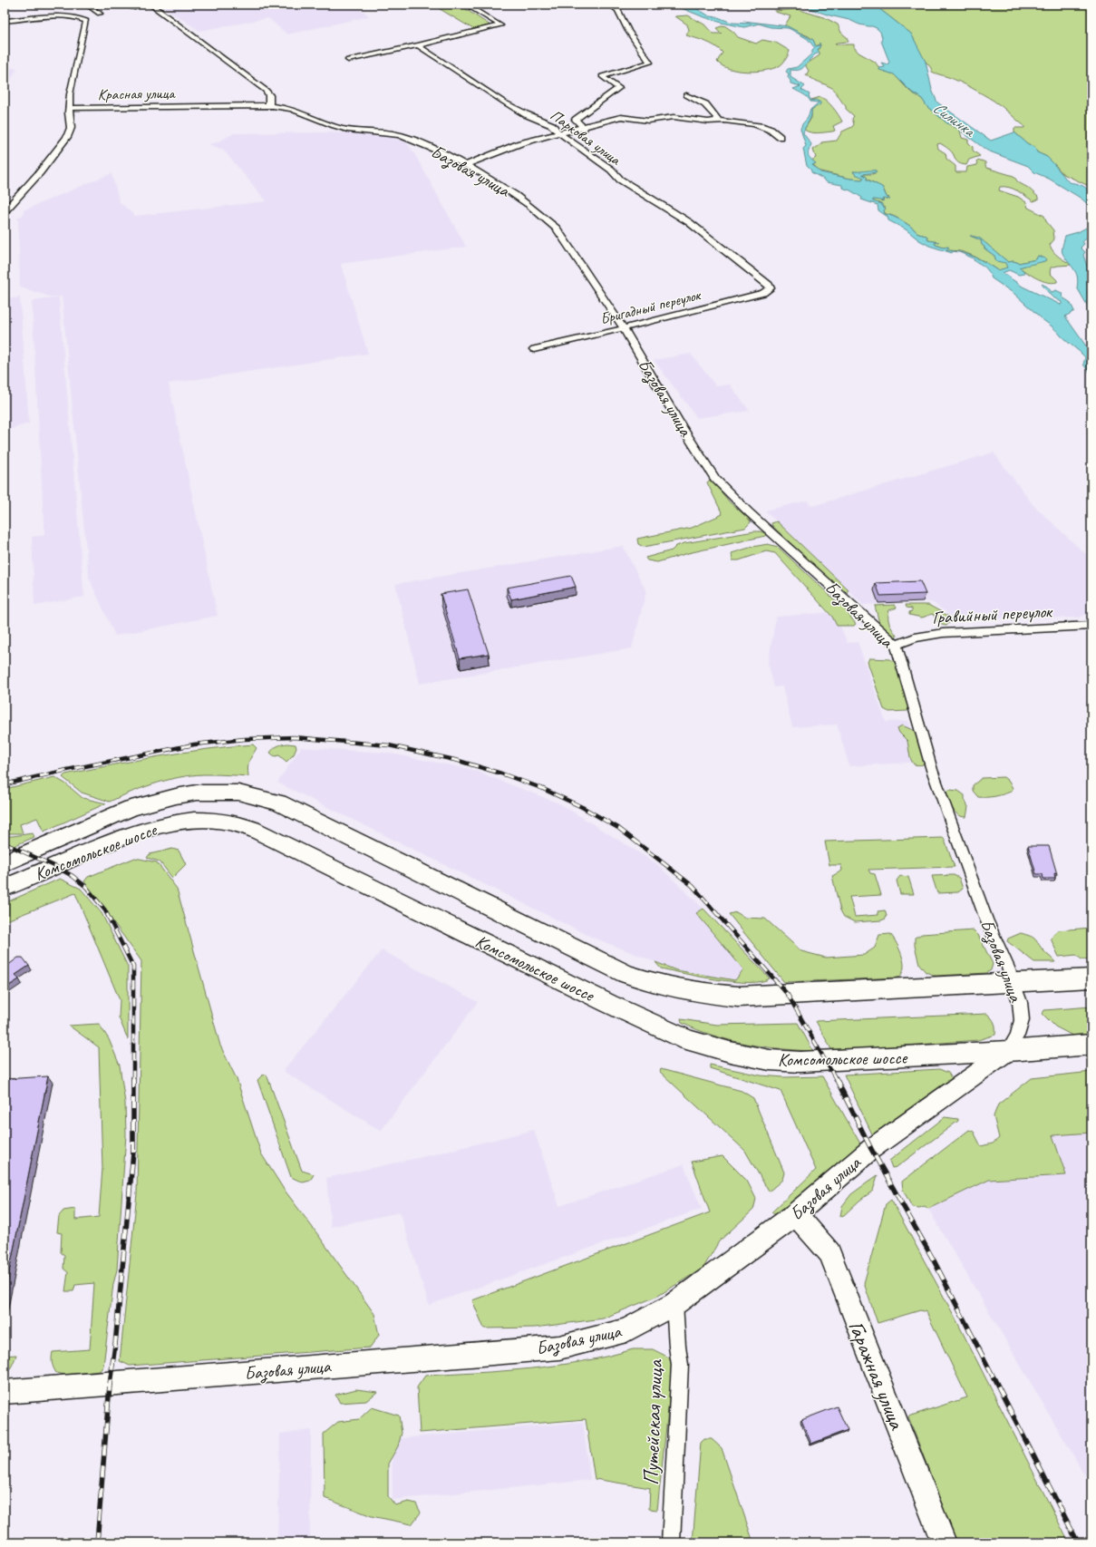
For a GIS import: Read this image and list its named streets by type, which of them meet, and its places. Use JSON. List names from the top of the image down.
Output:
{
  "streets": {
    "main road": ["Комсомольское шоссе"],
    "street": [
      "Красная улица",
      "Парковая улица",
      "Базовая улица",
      "Бригадный переулок",
      "Гравийный переулок",
      "Гаражная улица",
      "Путейская улица"
    ]
  },
  "crossings": [
    ["Красная улица", "Базовая улица"],
    ["Парковая улица", "Бригадный переулок"],
    ["Базовая улица", "Бригадный переулок"],
    ["Базовая улица", "Гравийный переулок"],
    ["Базовая улица", "Комсомольское шоссе"],
    ["Базовая улица", "Гаражная улица"],
    ["Базовая улица", "Путейская улица"]
  ],
  "water": ["Силинка"]
}
